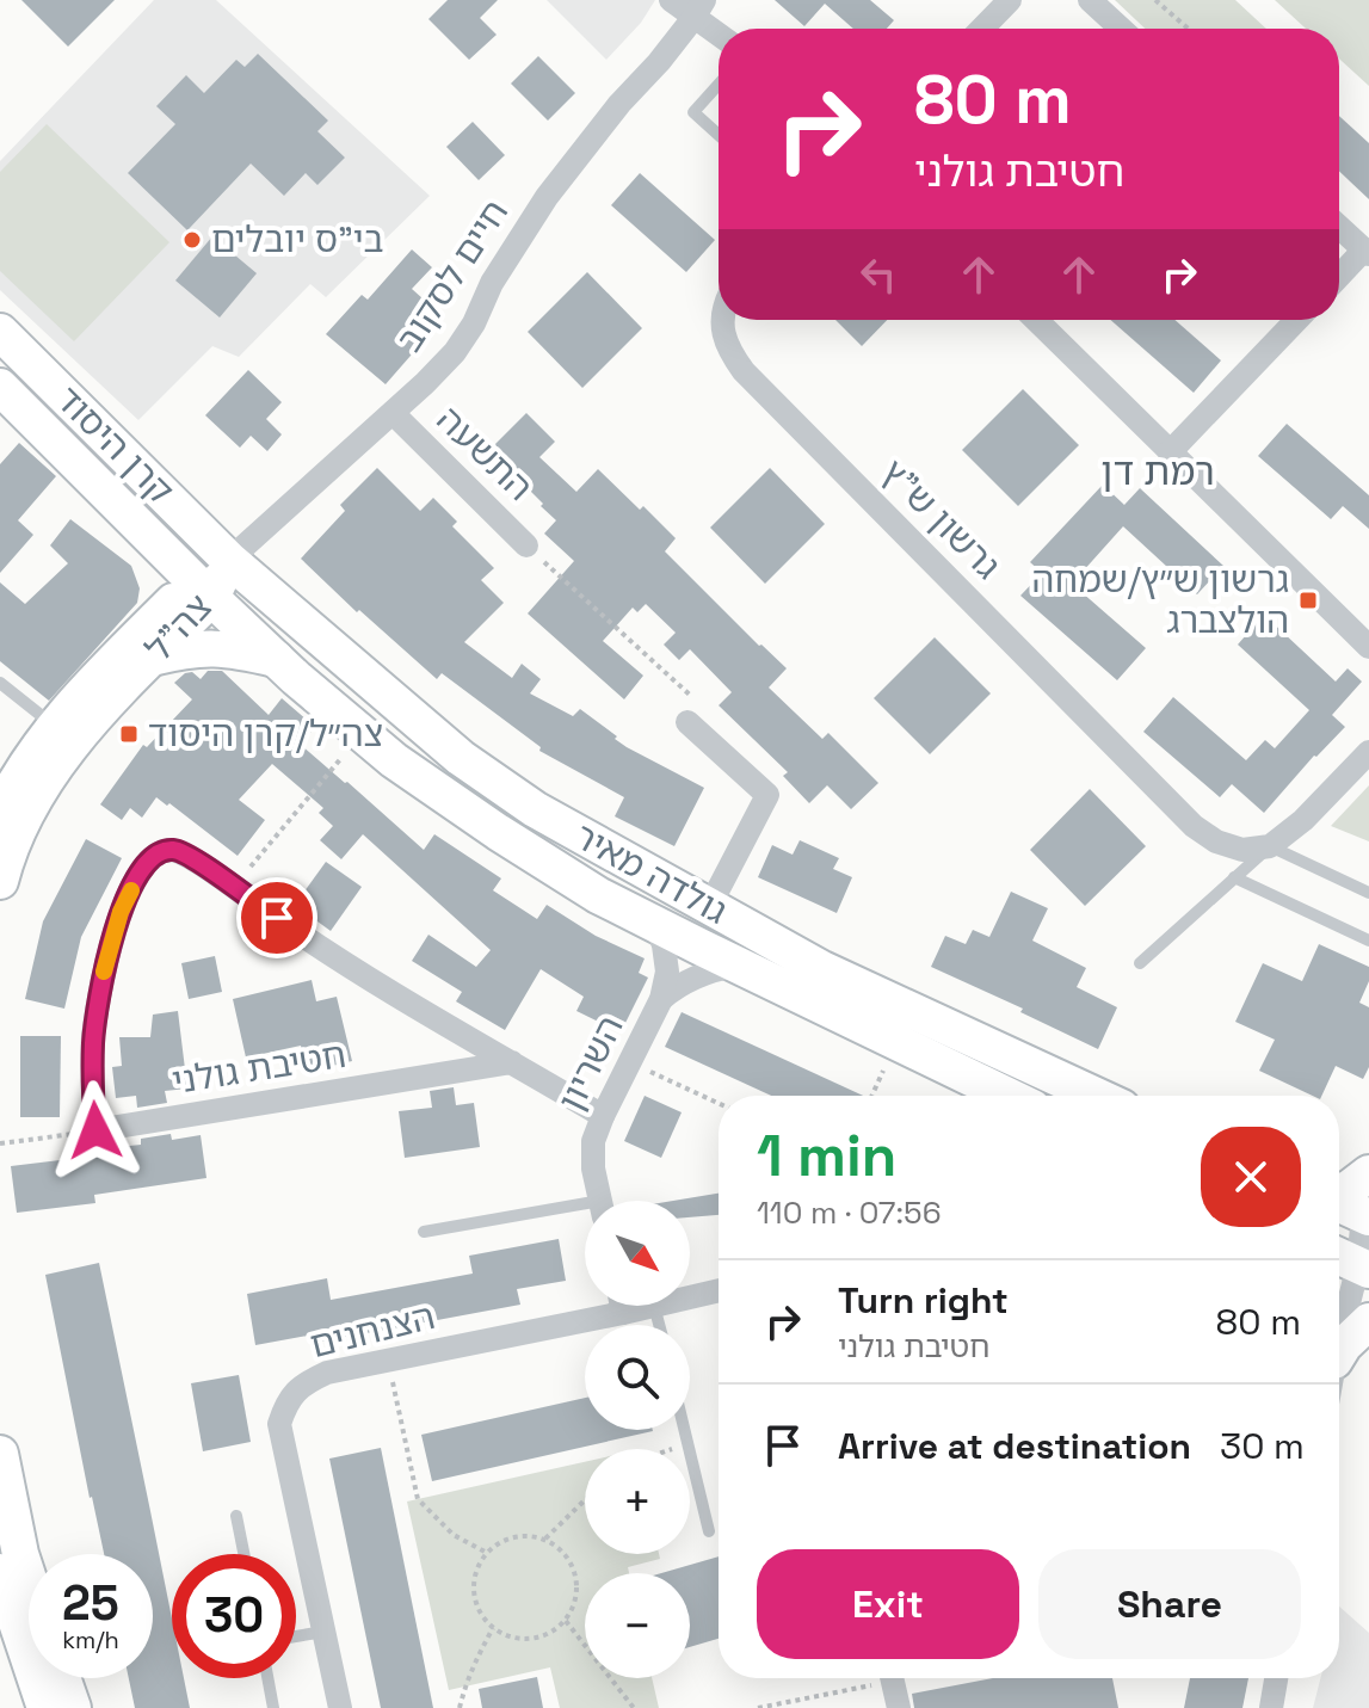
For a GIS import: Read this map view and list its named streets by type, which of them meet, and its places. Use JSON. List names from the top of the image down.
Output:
{
  "streets": {
    "main road": ["קרן היסוד", "צה\"ל", "גולדה מאיר"],
    "street": [
      "חיים לסקוב",
      "התשעה",
      "גרשון ש\"ץ",
      "השריון",
      "חטיבת גולני",
      "הצנחנים"
    ]
  },
  "crossings": [
    ["חיים לסקוב", "קרן היסוד"],
    ["חיים לסקוב", "התשעה"],
    ["חיים לסקוב", "צה\"ל"],
    ["חיים לסקוב", "גולדה מאיר"],
    ["קרן היסוד", "צה\"ל"],
    ["קרן היסוד", "גולדה מאיר"],
    ["צה\"ל", "גולדה מאיר"],
    ["גולדה מאיר", "השריון"]
  ],
  "districts": ["רמת דן"],
  "places": {
    "other": ["בי\"ס יובלים"],
    "transit": ["גרשון ש״ץ/שמחה הולצברג", "צה״ל/קרן היסוד"]
  },
  "north": "bottom right",
  "page": {
    "turn": ["80 m", "חטיבת גולני"],
    "heading": ["1 min", "110 m · 07:56"],
    "map_buttons": ["+", "−"],
    "list": [
      {
        "name": "Turn right",
        "note": "חטיבת גולני",
        "value": "80 m"
      },
      {
        "name": "Arrive at destination",
        "value": "30 m"
      }
    ],
    "buttons": ["Exit", "Share"],
    "speed": "25 km/h",
    "limit": "30"
  }
}
